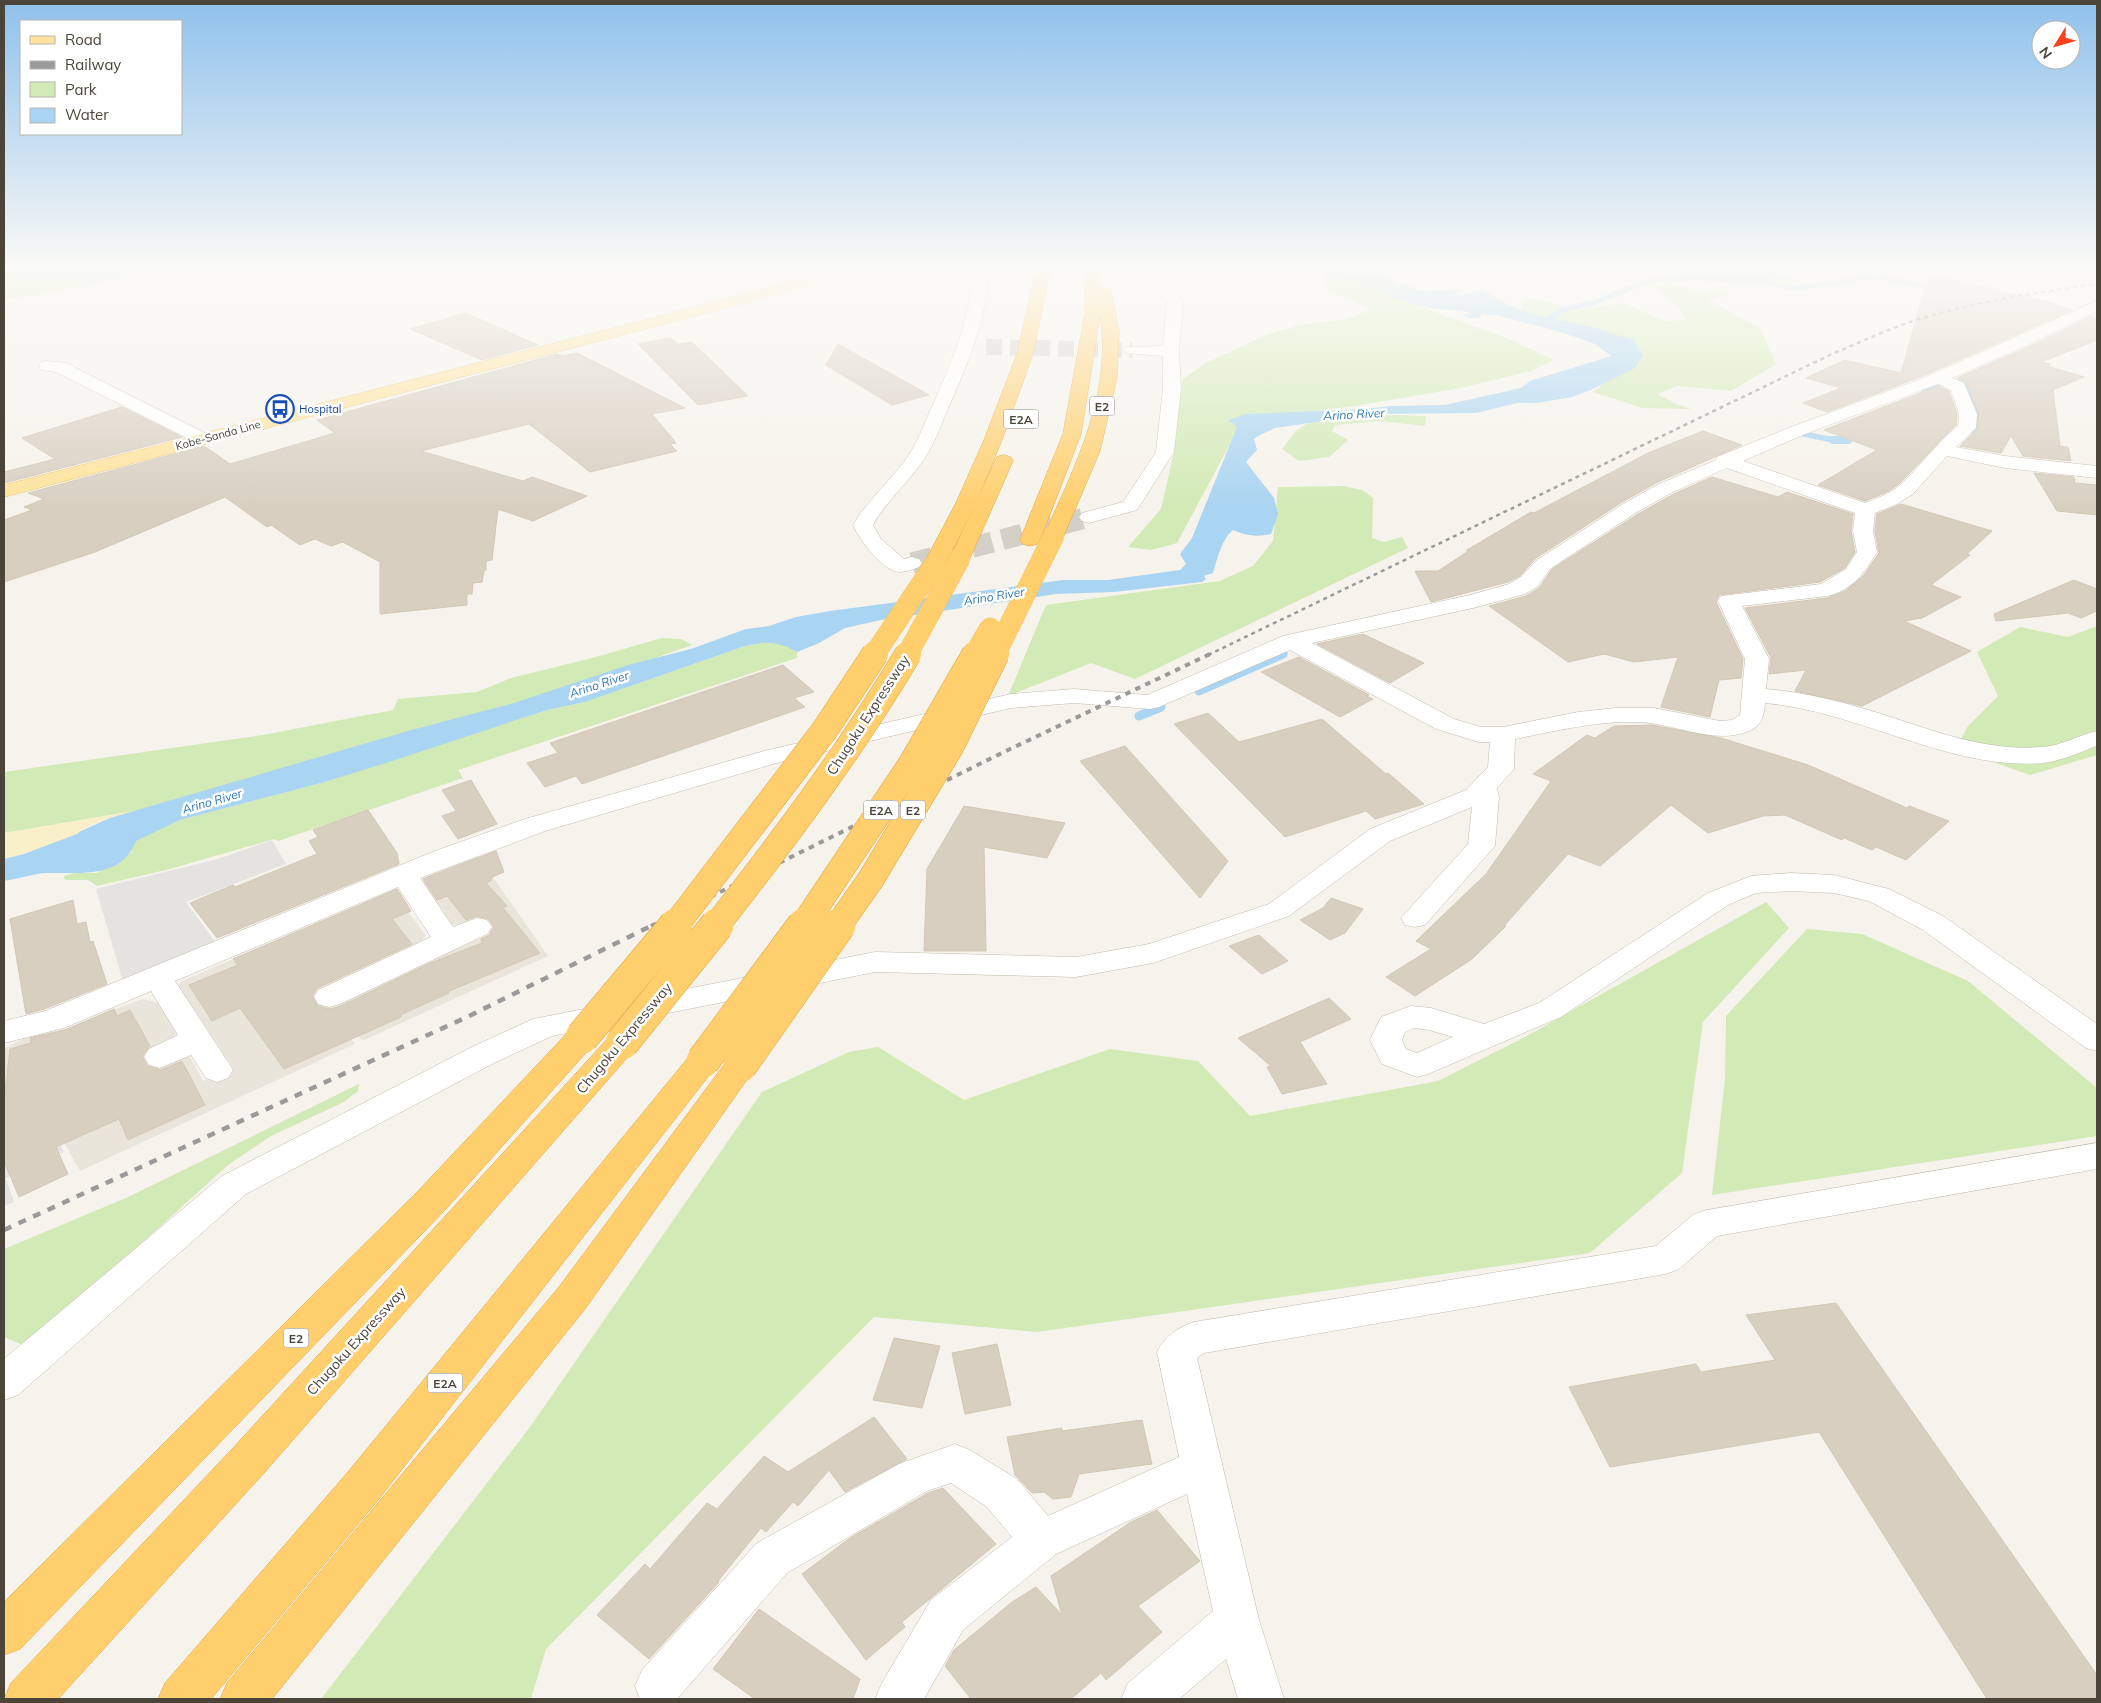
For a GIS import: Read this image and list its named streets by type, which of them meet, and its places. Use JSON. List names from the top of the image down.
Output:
{
  "streets": {
    "highway": ["E2", "E2A", "Chugoku Expressway"],
    "main road": ["Kobe-Sanda Line"]
  },
  "crossings": [
    ["E2", "E2A"]
  ],
  "water": ["Arino River"],
  "places": {
    "bus stop": ["Hospital"]
  },
  "legend": [
    "Road",
    "Railway",
    "Park",
    "Water"
  ],
  "north": "bottom left"
}
